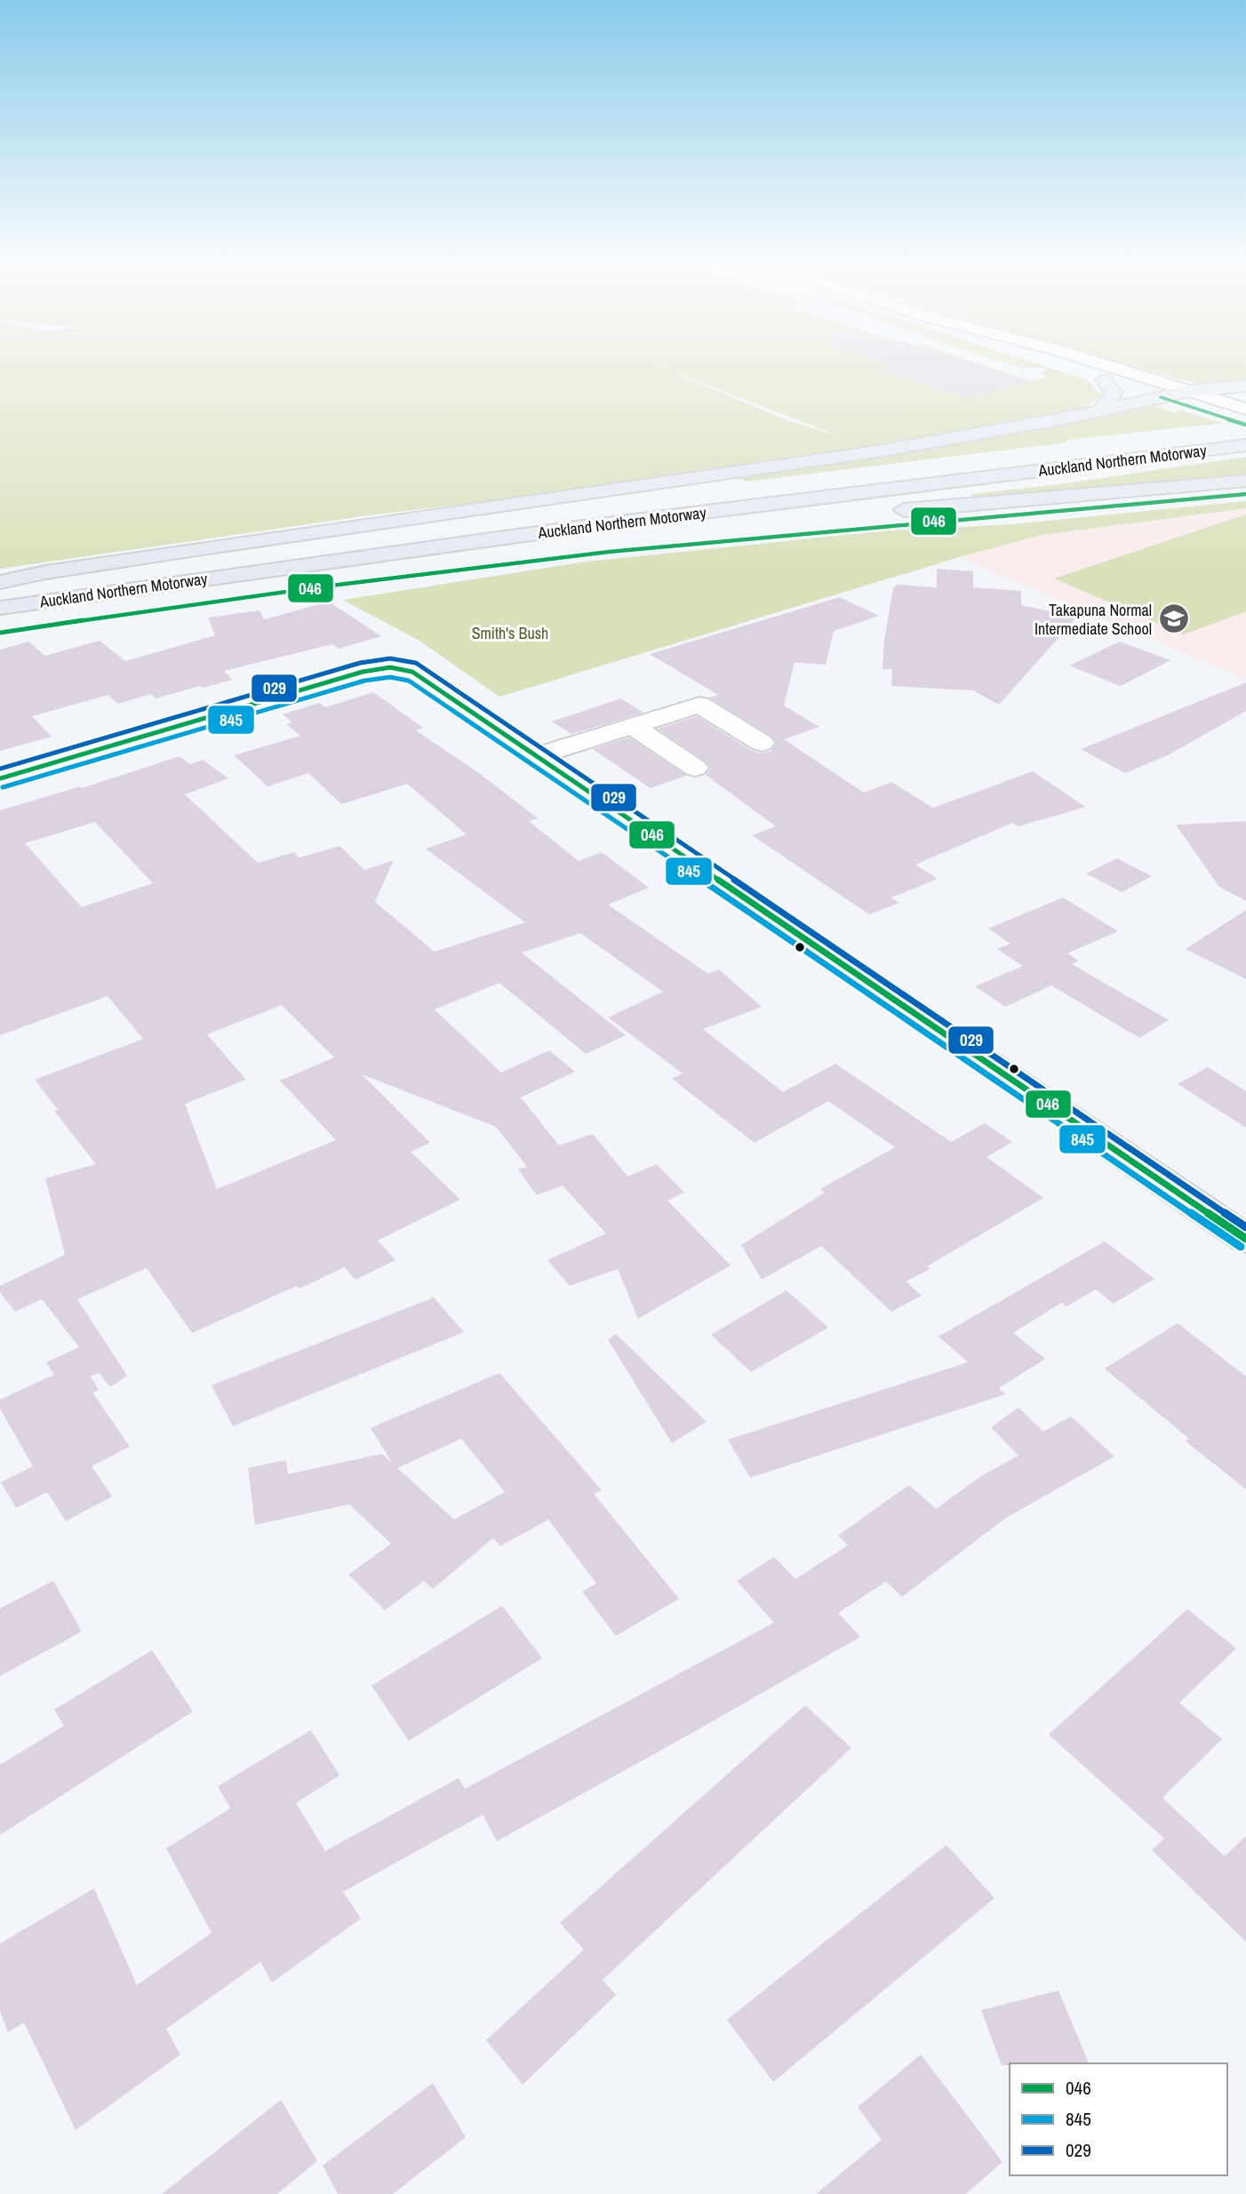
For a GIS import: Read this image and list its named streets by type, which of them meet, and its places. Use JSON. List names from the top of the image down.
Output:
{
  "streets": {
    "highway": ["Auckland Northern Motorway"]
  },
  "parks": ["Smith's Bush"],
  "places": {
    "school or university": ["Takapuna Normal Intermediate School"]
  },
  "lines": ["transit line 046", "transit line 029", "transit line 845"],
  "legend": ["046", "845", "029"]
}
